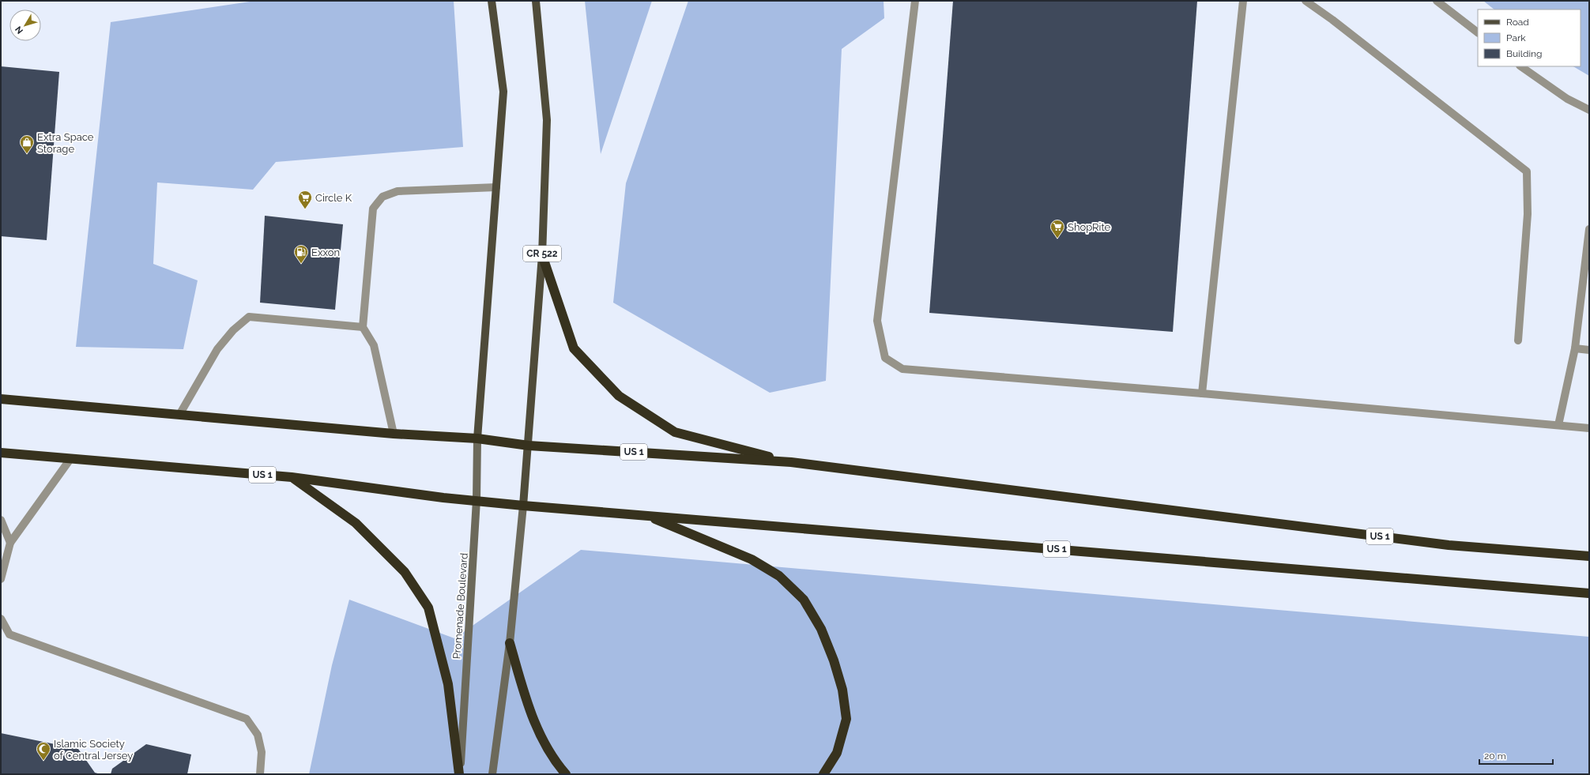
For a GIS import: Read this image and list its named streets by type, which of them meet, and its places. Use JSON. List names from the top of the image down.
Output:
{
  "streets": {
    "highway": ["US 1"],
    "main road": ["CR 522"],
    "street": ["Promenade Boulevard"]
  },
  "crossings": [
    ["CR 522", "US 1"],
    ["US 1", "Promenade Boulevard"]
  ],
  "places": {
    "shop": ["Extra Space Storage"],
    "supermarket": ["Circle K", "ShopRite"],
    "fuel station": ["Exxon"],
    "mosque": ["Islamic Society of Central Jersey"]
  },
  "legend": ["Road", "Park", "Building"],
  "scale_bar": "20 m",
  "north": "bottom left"
}
